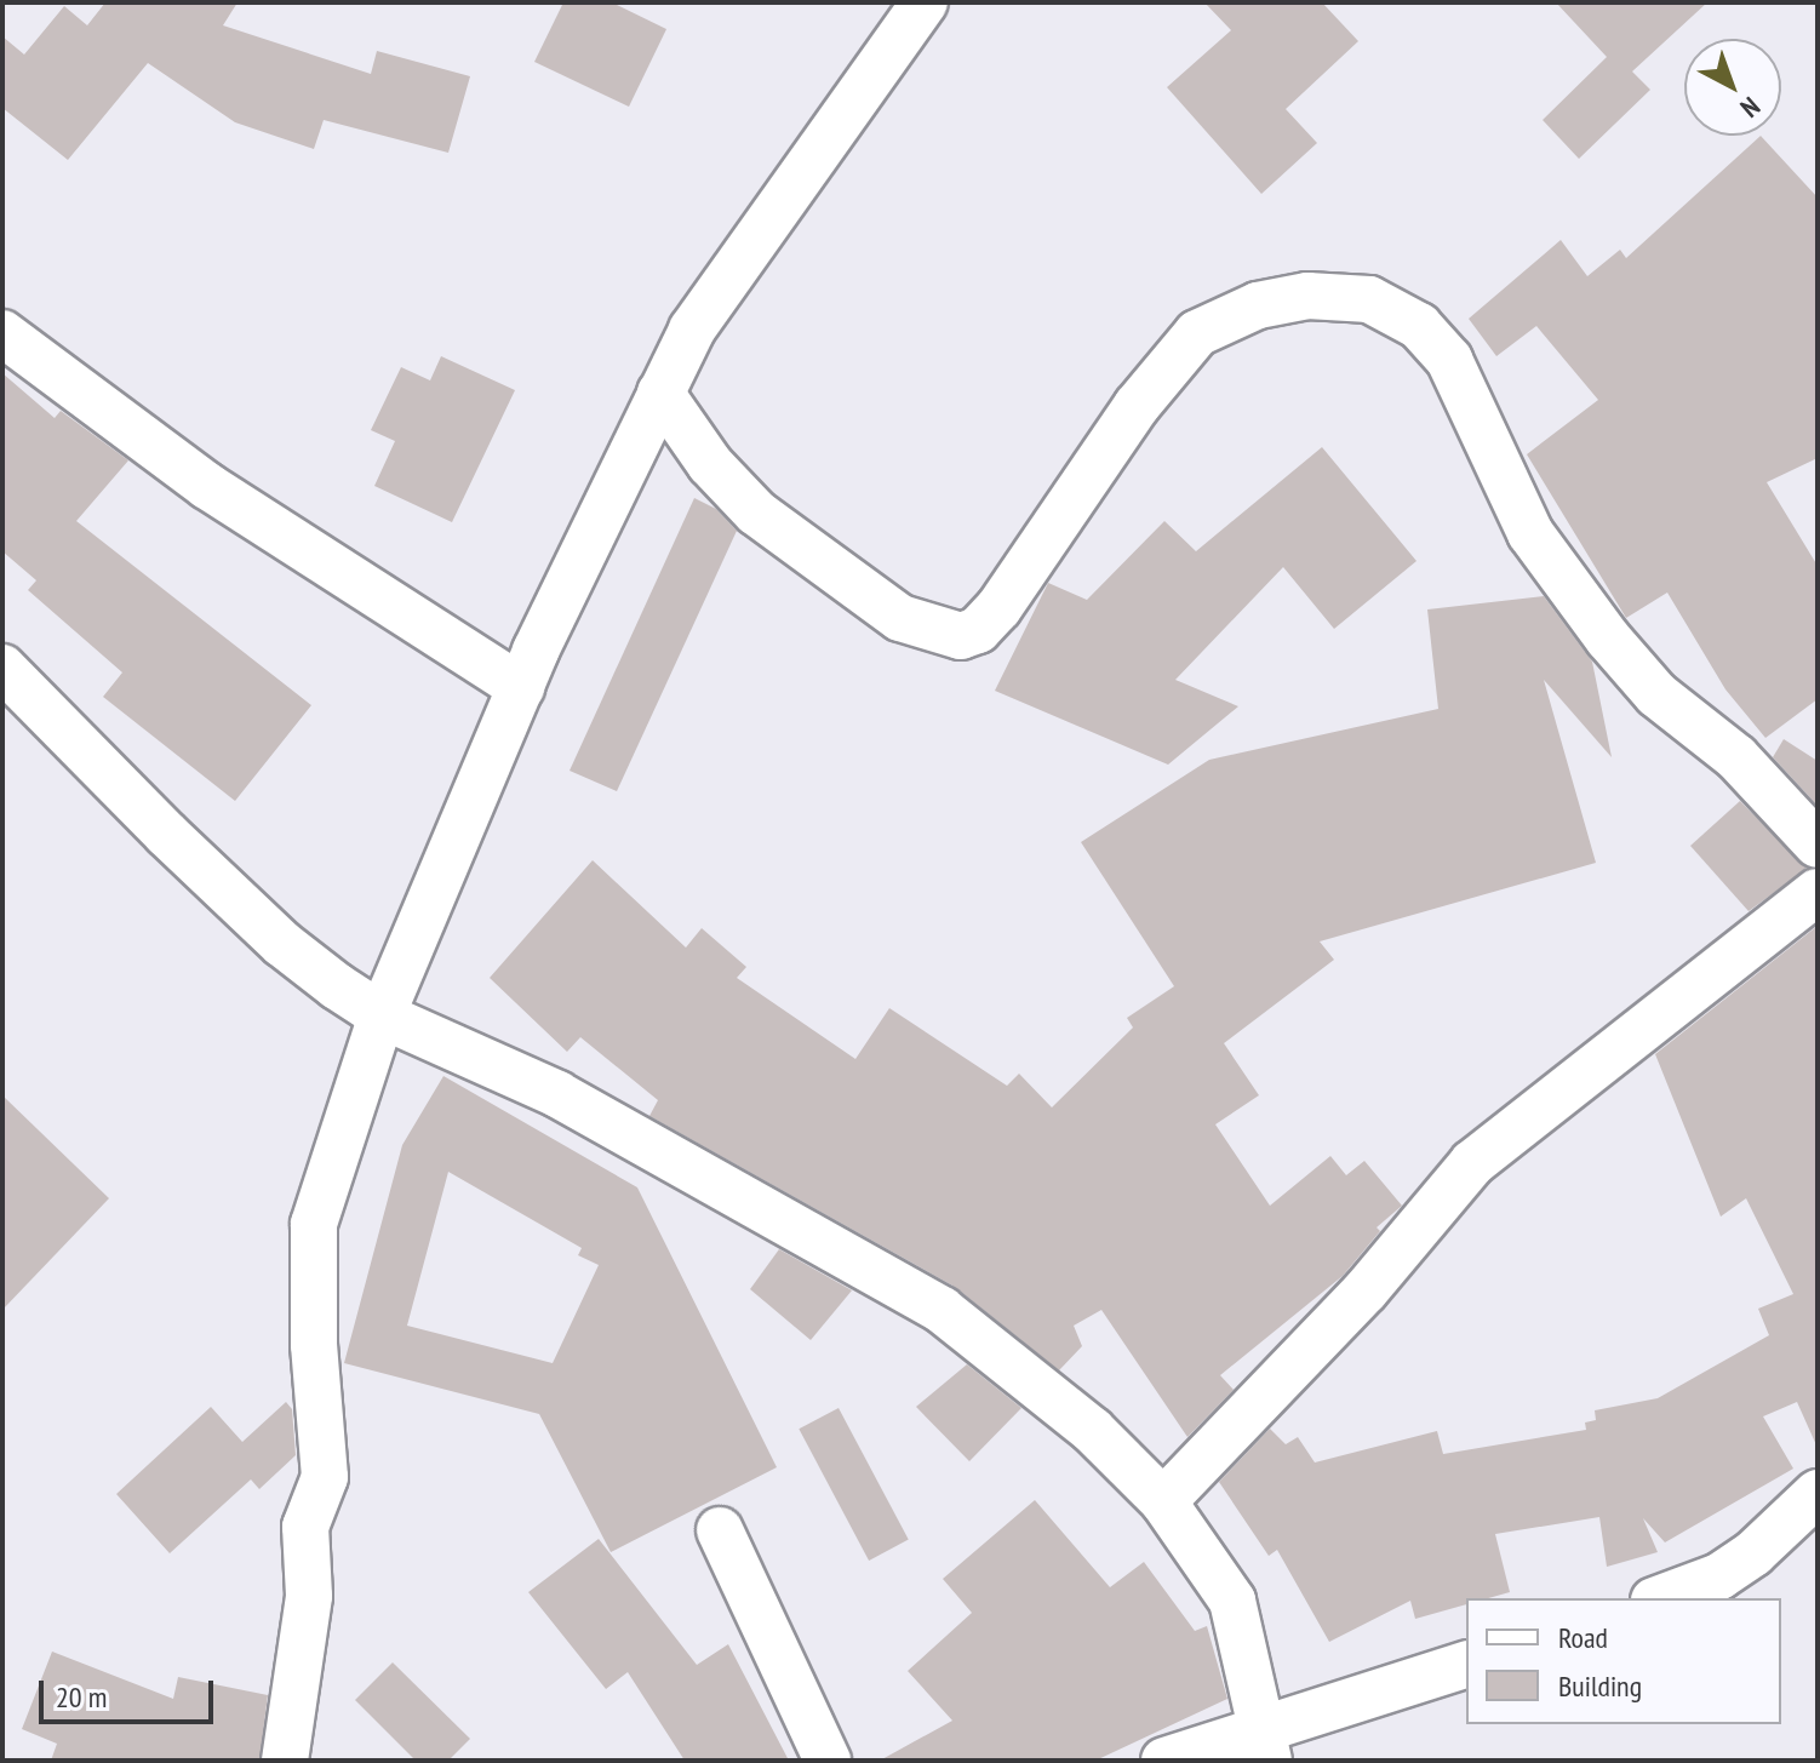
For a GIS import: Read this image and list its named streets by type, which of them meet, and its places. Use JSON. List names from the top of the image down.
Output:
{
  "legend": ["Road", "Building"],
  "scale_bar": "20 m",
  "north": "bottom right"
}
